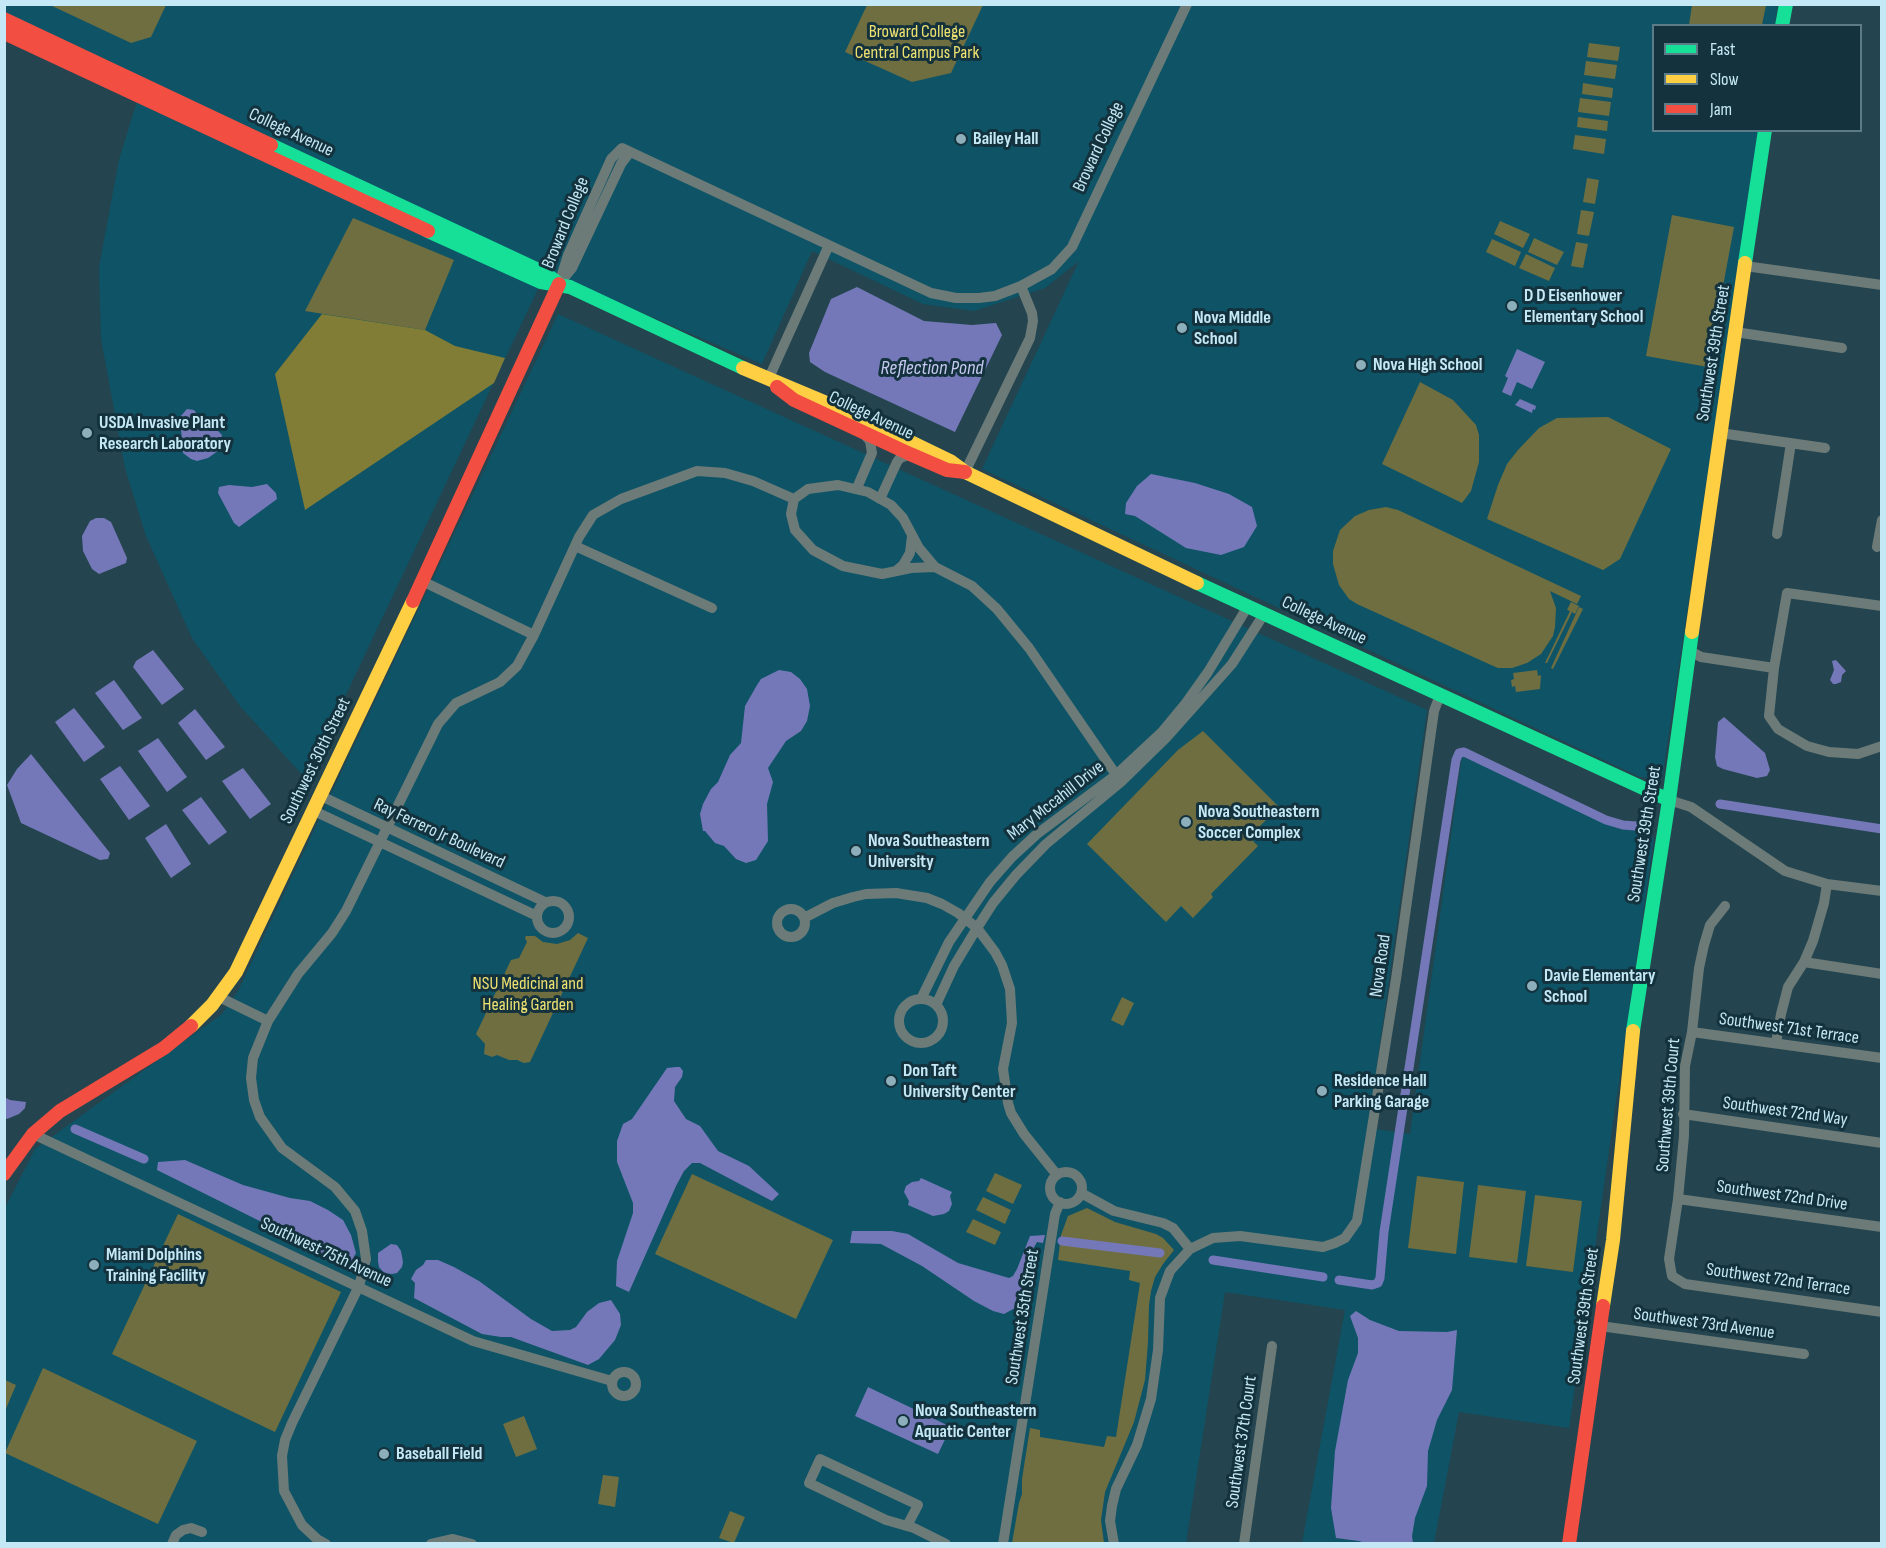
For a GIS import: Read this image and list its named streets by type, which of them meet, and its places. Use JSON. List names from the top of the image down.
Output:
{
  "streets": {
    "street": [
      "College Avenue",
      "Broward College",
      "Southwest 39th Street",
      "Southwest 30th Street",
      "Mary Mccahill Drive",
      "Ray Ferrero Jr Boulevard",
      "Nova Road",
      "Southwest 71st Terrace",
      "Southwest 39th Court",
      "Southwest 72nd Way",
      "Southwest 72nd Drive",
      "Southwest 75th Avenue",
      "Southwest 72nd Terrace",
      "Southwest 35th Street",
      "Southwest 73rd Avenue",
      "Southwest 37th Court"
    ]
  },
  "crossings": [
    ["College Avenue", "Broward College"],
    ["College Avenue", "Southwest 39th Street"],
    ["College Avenue", "Southwest 30th Street"],
    ["College Avenue", "Mary Mccahill Drive"],
    ["College Avenue", "Nova Road"],
    ["Broward College", "Southwest 30th Street"],
    ["Southwest 39th Street", "Southwest 73rd Avenue"],
    ["Southwest 30th Street", "Ray Ferrero Jr Boulevard"],
    ["Southwest 30th Street", "Southwest 75th Avenue"],
    ["Southwest 71st Terrace", "Southwest 39th Court"],
    ["Southwest 39th Court", "Southwest 72nd Way"],
    ["Southwest 39th Court", "Southwest 72nd Drive"],
    ["Southwest 39th Court", "Southwest 72nd Terrace"]
  ],
  "water": ["Reflection Pond"],
  "parks": ["Broward College Central Campus Park", "NSU Medicinal and Healing Garden"],
  "places": [
    "Bailey Hall",
    "D D Eisenhower Elementary School",
    "Nova Middle School",
    "Nova High School",
    "USDA Invasive Plant Research Laboratory",
    "Nova Southeastern Soccer Complex",
    "Nova Southeastern University",
    "Davie Elementary School",
    "Don Taft University Center",
    "Residence Hall Parking Garage",
    "Miami Dolphins Training Facility",
    "Nova Southeastern Aquatic Center",
    "Baseball Field"
  ],
  "legend": ["Fast", "Slow", "Jam"]
}
